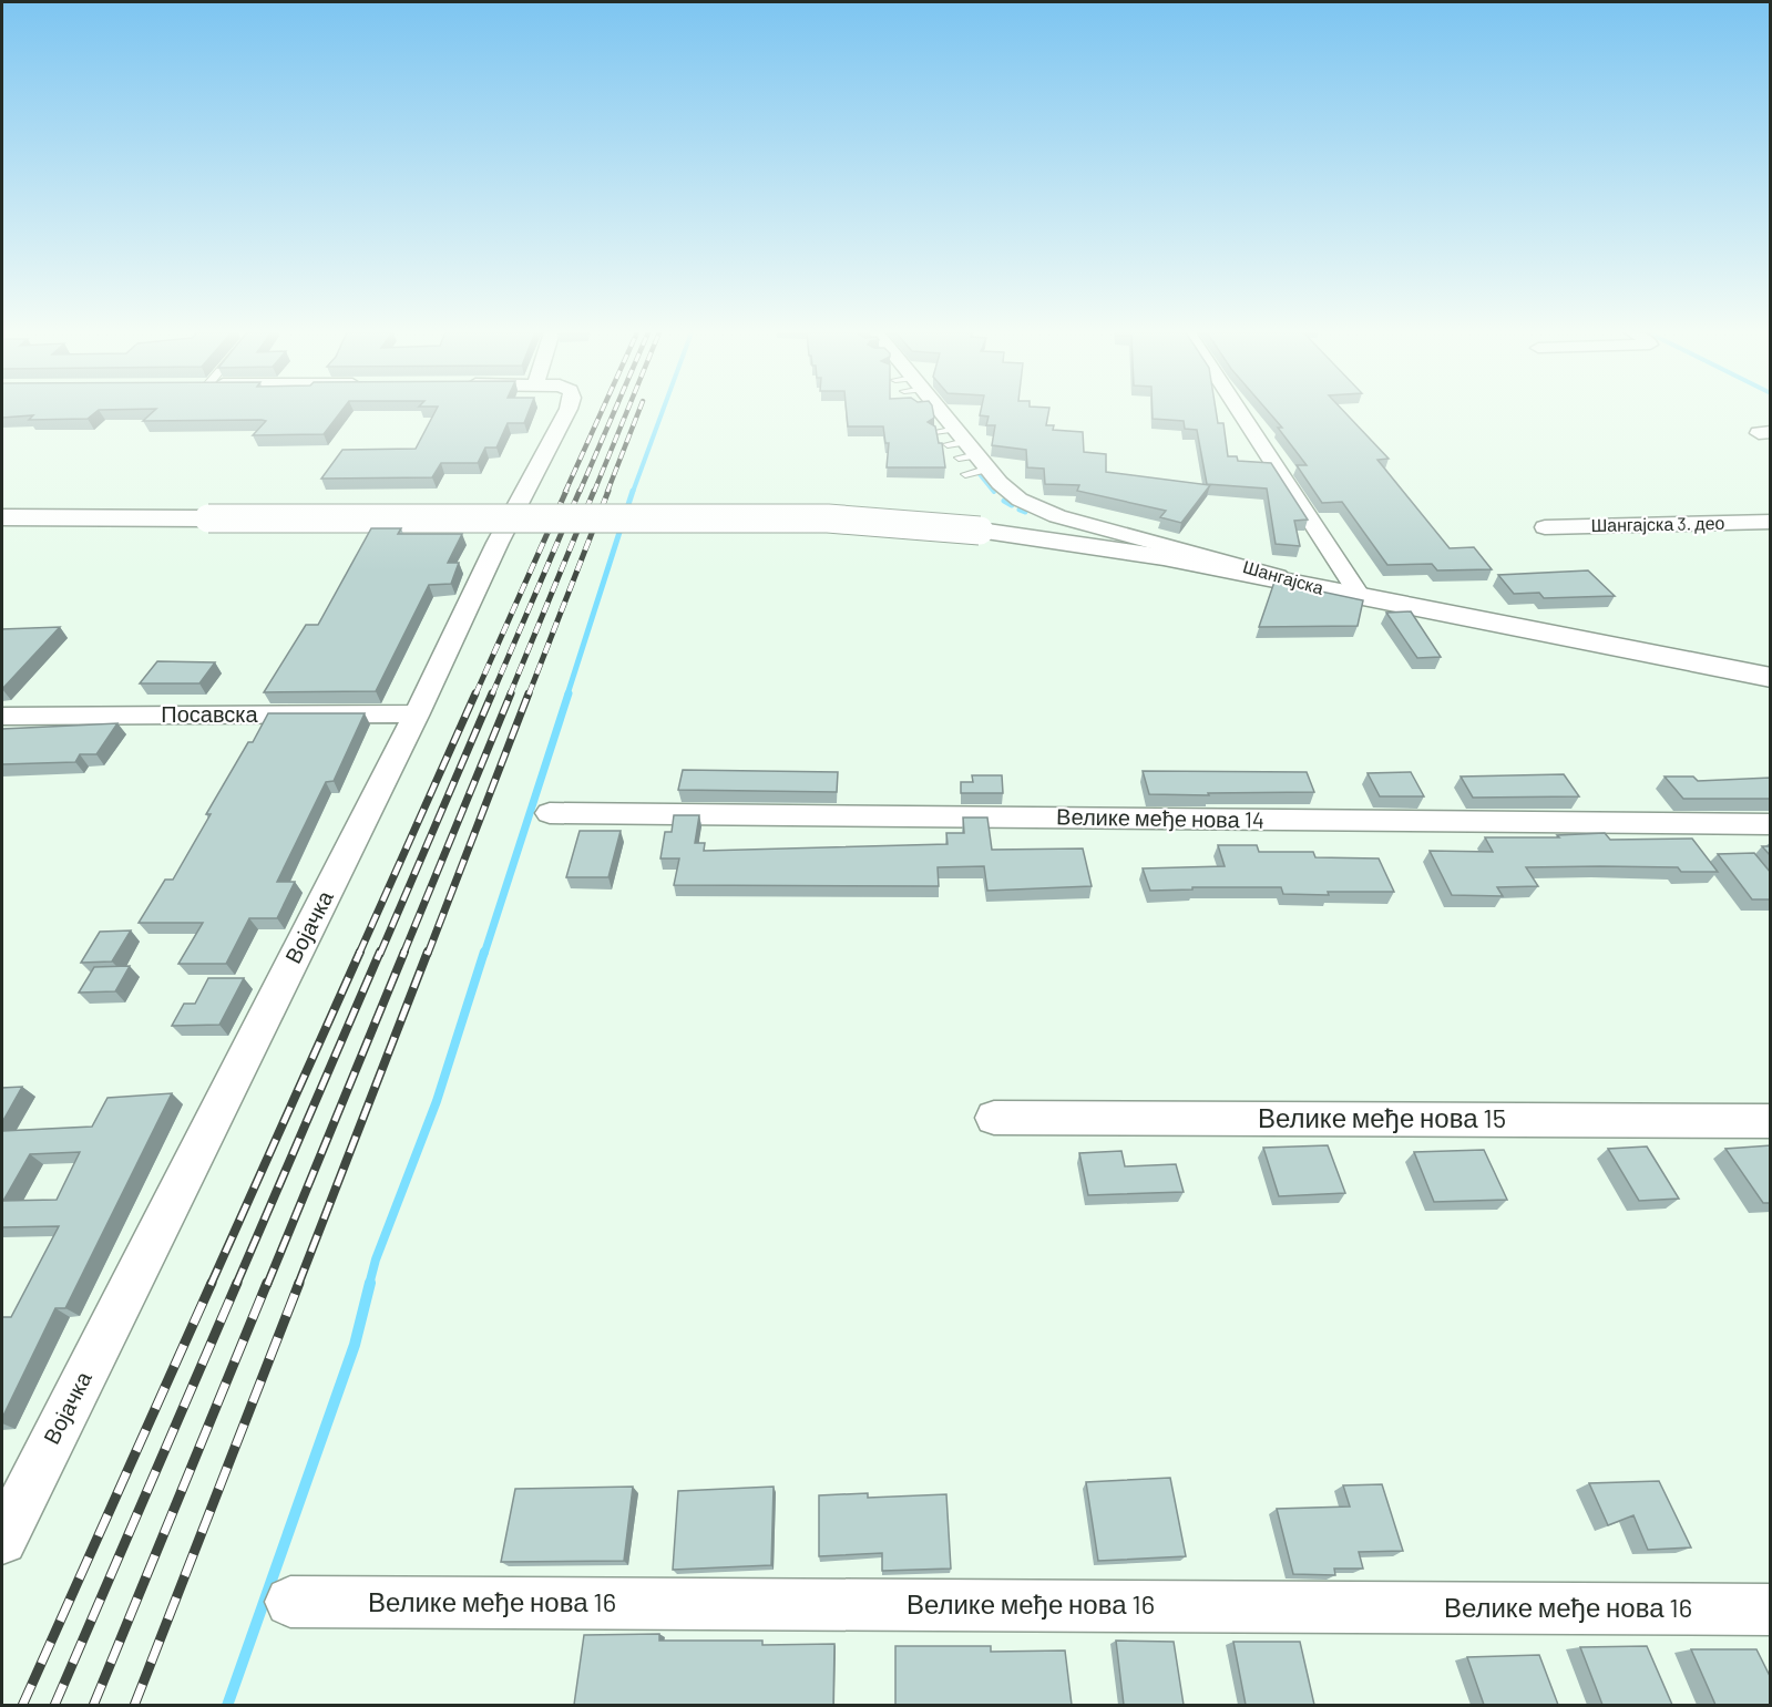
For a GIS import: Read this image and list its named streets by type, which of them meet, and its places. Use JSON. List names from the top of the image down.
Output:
{
  "streets": {
    "main road": ["Шангајска"],
    "street": [
      "Шангајска 3. део",
      "Посавска",
      "Велике међе нова 14",
      "Војачка",
      "Велике међе нова 15",
      "Велике међе нова 16"
    ]
  },
  "crossings": [
    ["Посавска", "Војачка"]
  ]
}
